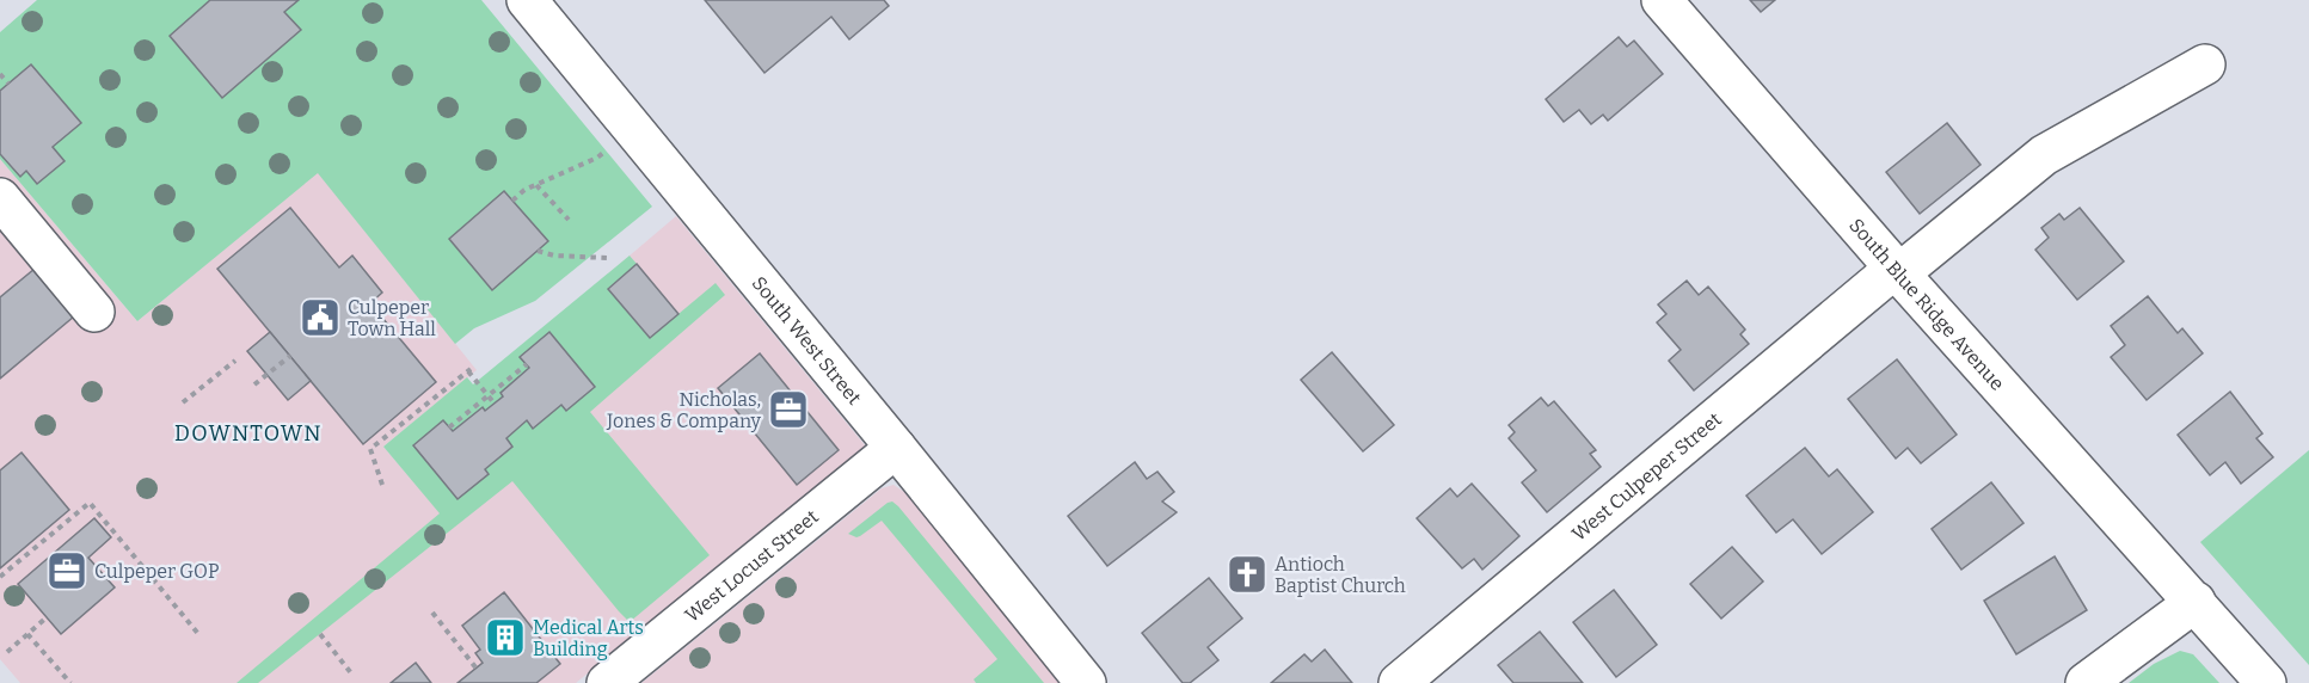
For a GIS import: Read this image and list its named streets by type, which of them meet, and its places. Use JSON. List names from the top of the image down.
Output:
{
  "streets": {
    "street": [
      "South Blue Ridge Avenue",
      "South West Street",
      "West Culpeper Street",
      "West Locust Street"
    ]
  },
  "crossings": [
    ["South Blue Ridge Avenue", "West Culpeper Street"],
    ["South West Street", "West Locust Street"]
  ],
  "districts": ["DOWNTOWN"],
  "places": {
    "public building": ["Culpeper Town Hall"],
    "office": ["Nicholas, Jones & Company", "Culpeper GOP"],
    "church": ["Antioch Baptist Church"],
    "building": ["Medical Arts Building"]
  }
}
